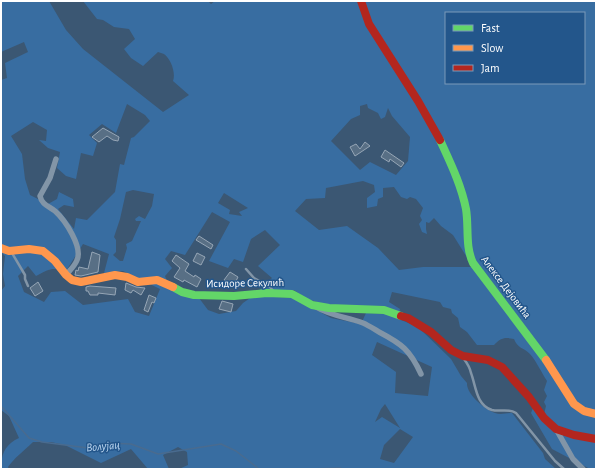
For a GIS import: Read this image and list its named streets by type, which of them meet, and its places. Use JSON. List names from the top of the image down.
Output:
{
  "streets": {
    "street": ["Исидоре Секулић", "Алексе Дејовића"]
  },
  "water": ["Волујац"],
  "legend": ["Fast", "Slow", "Jam"]
}
